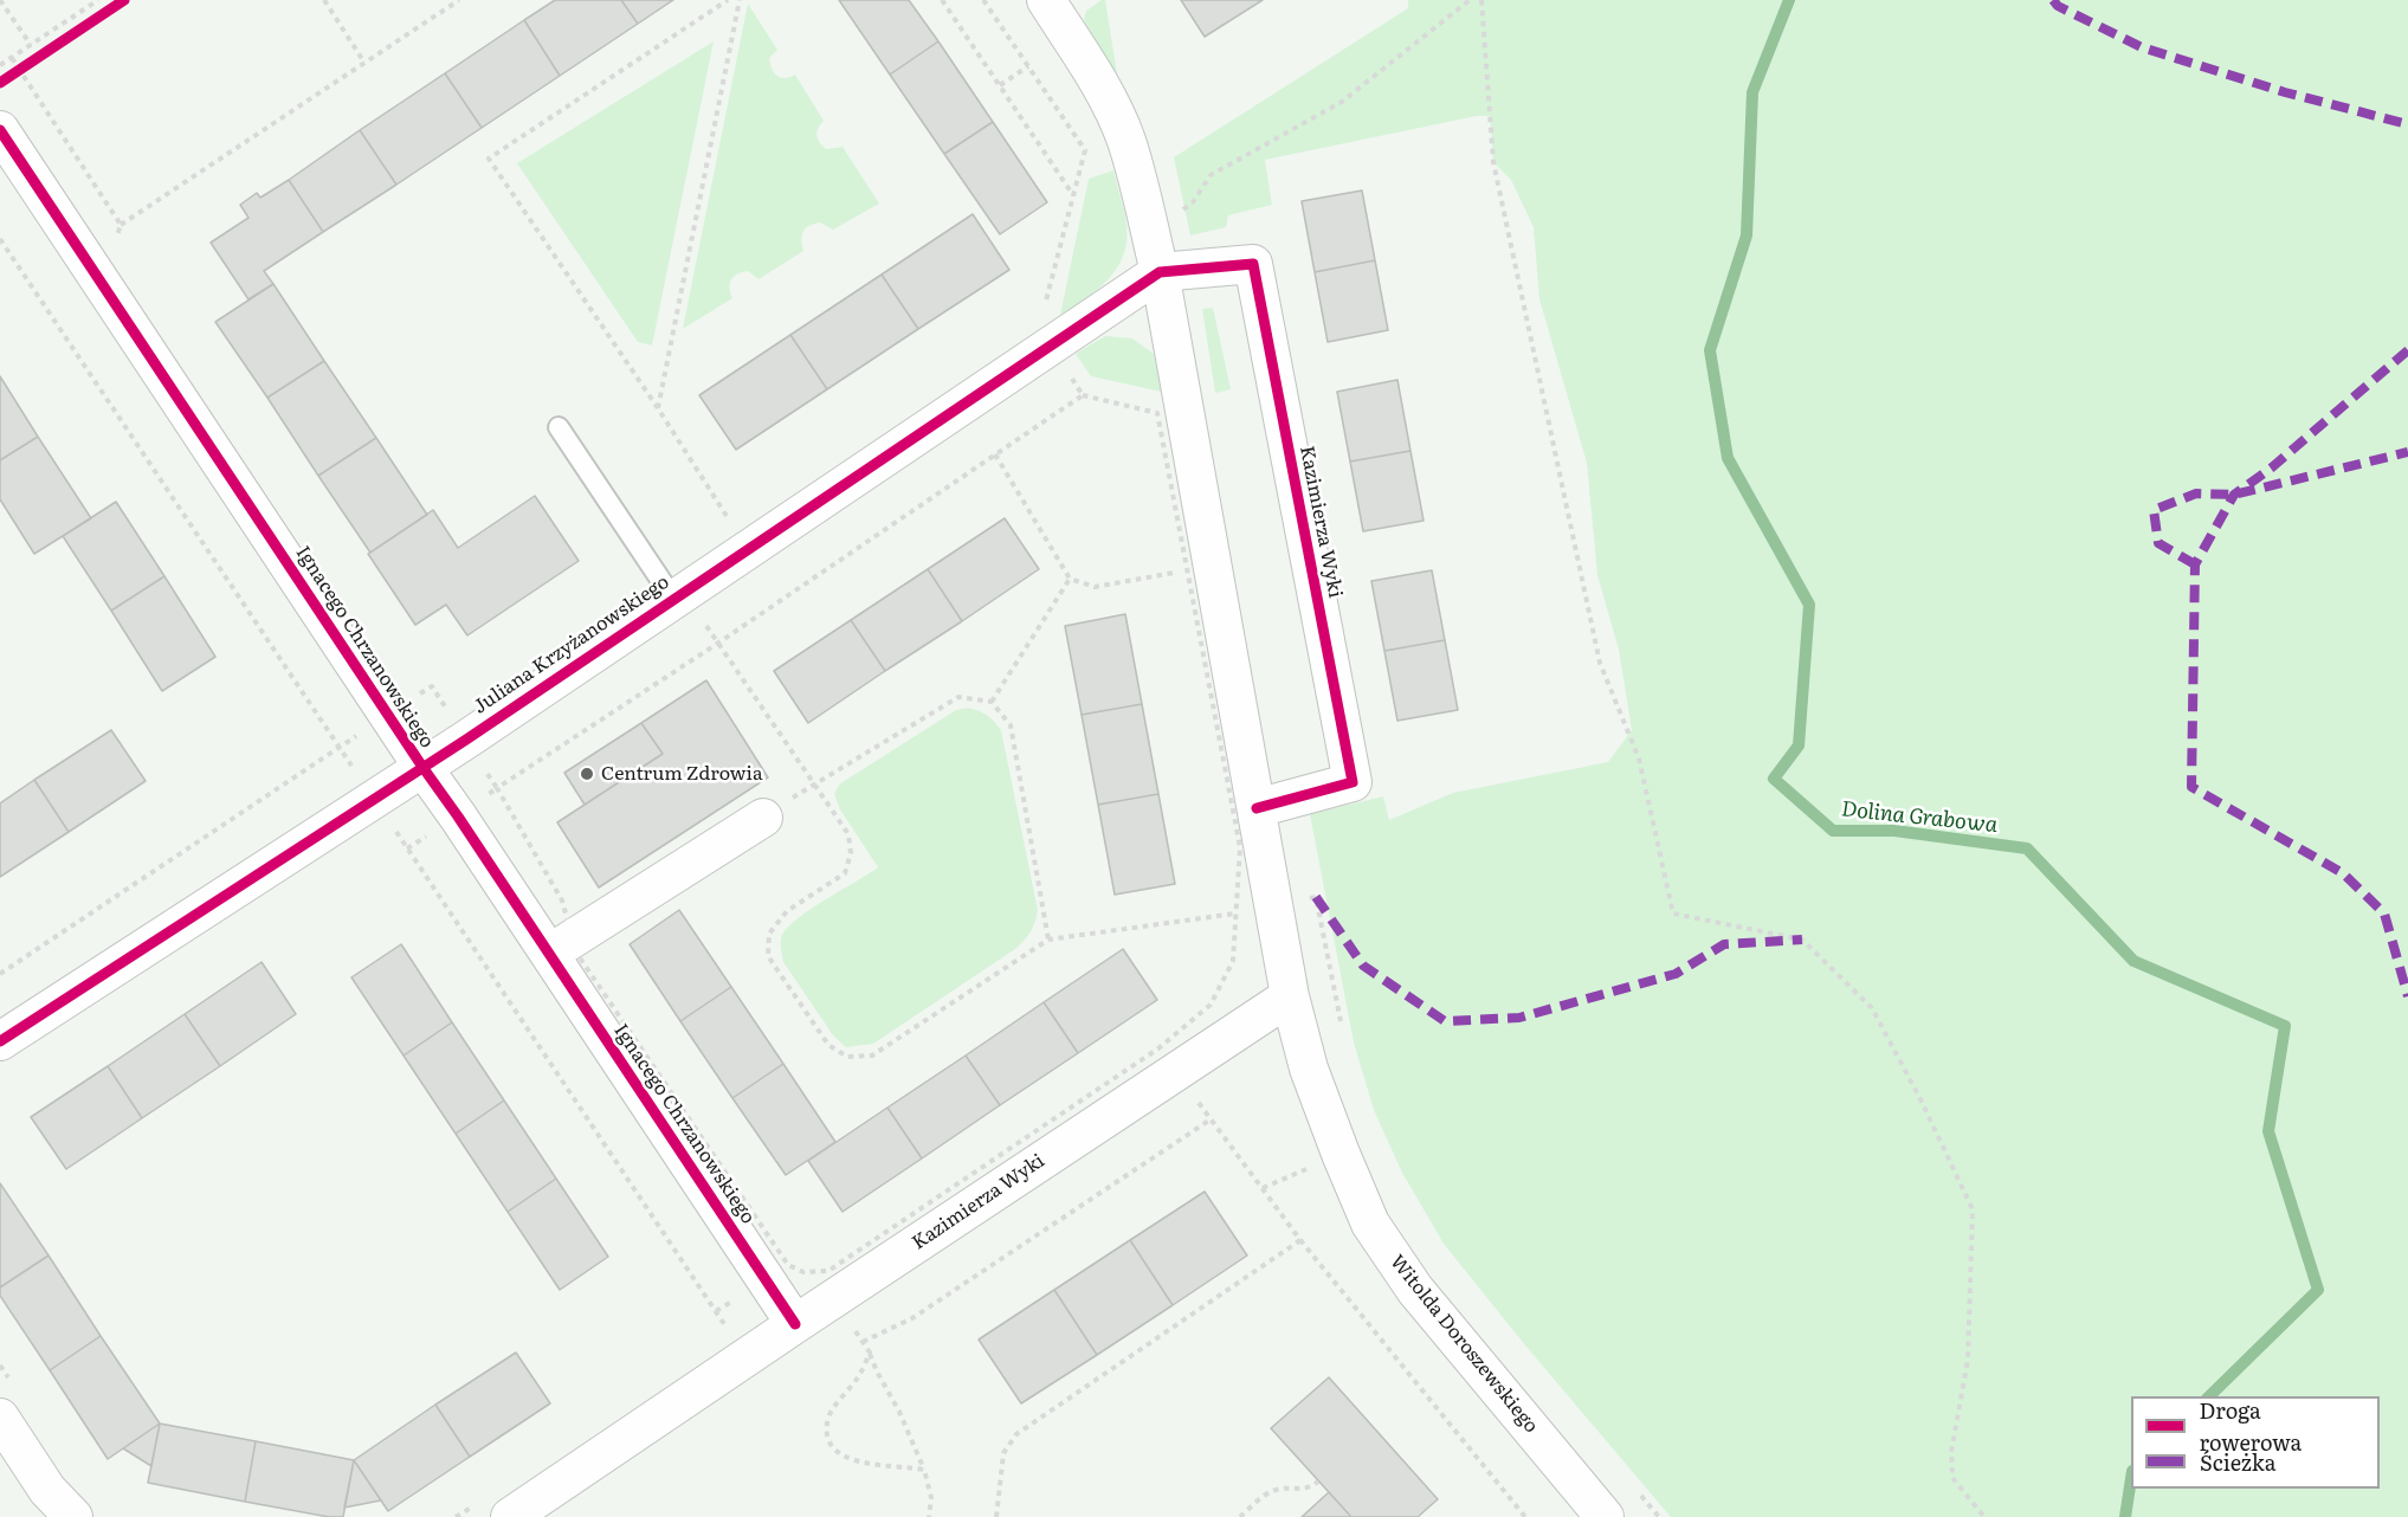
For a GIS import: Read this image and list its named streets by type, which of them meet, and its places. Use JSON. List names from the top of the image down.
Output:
{
  "streets": {
    "street": [
      "Kazimierza Wyki",
      "Juliana Krzyżanowskiego",
      "Ignacego Chrzanowskiego",
      "Witolda Doroszewskiego"
    ]
  },
  "crossings": [
    ["Kazimierza Wyki", "Juliana Krzyżanowskiego"],
    ["Kazimierza Wyki", "Ignacego Chrzanowskiego"],
    ["Kazimierza Wyki", "Witolda Doroszewskiego"],
    ["Juliana Krzyżanowskiego", "Ignacego Chrzanowskiego"]
  ],
  "water": ["Dolina Grabowa"],
  "places": ["Centrum Zdrowia"],
  "legend": ["Droga rowerowa", "Ścieżka"]
}
